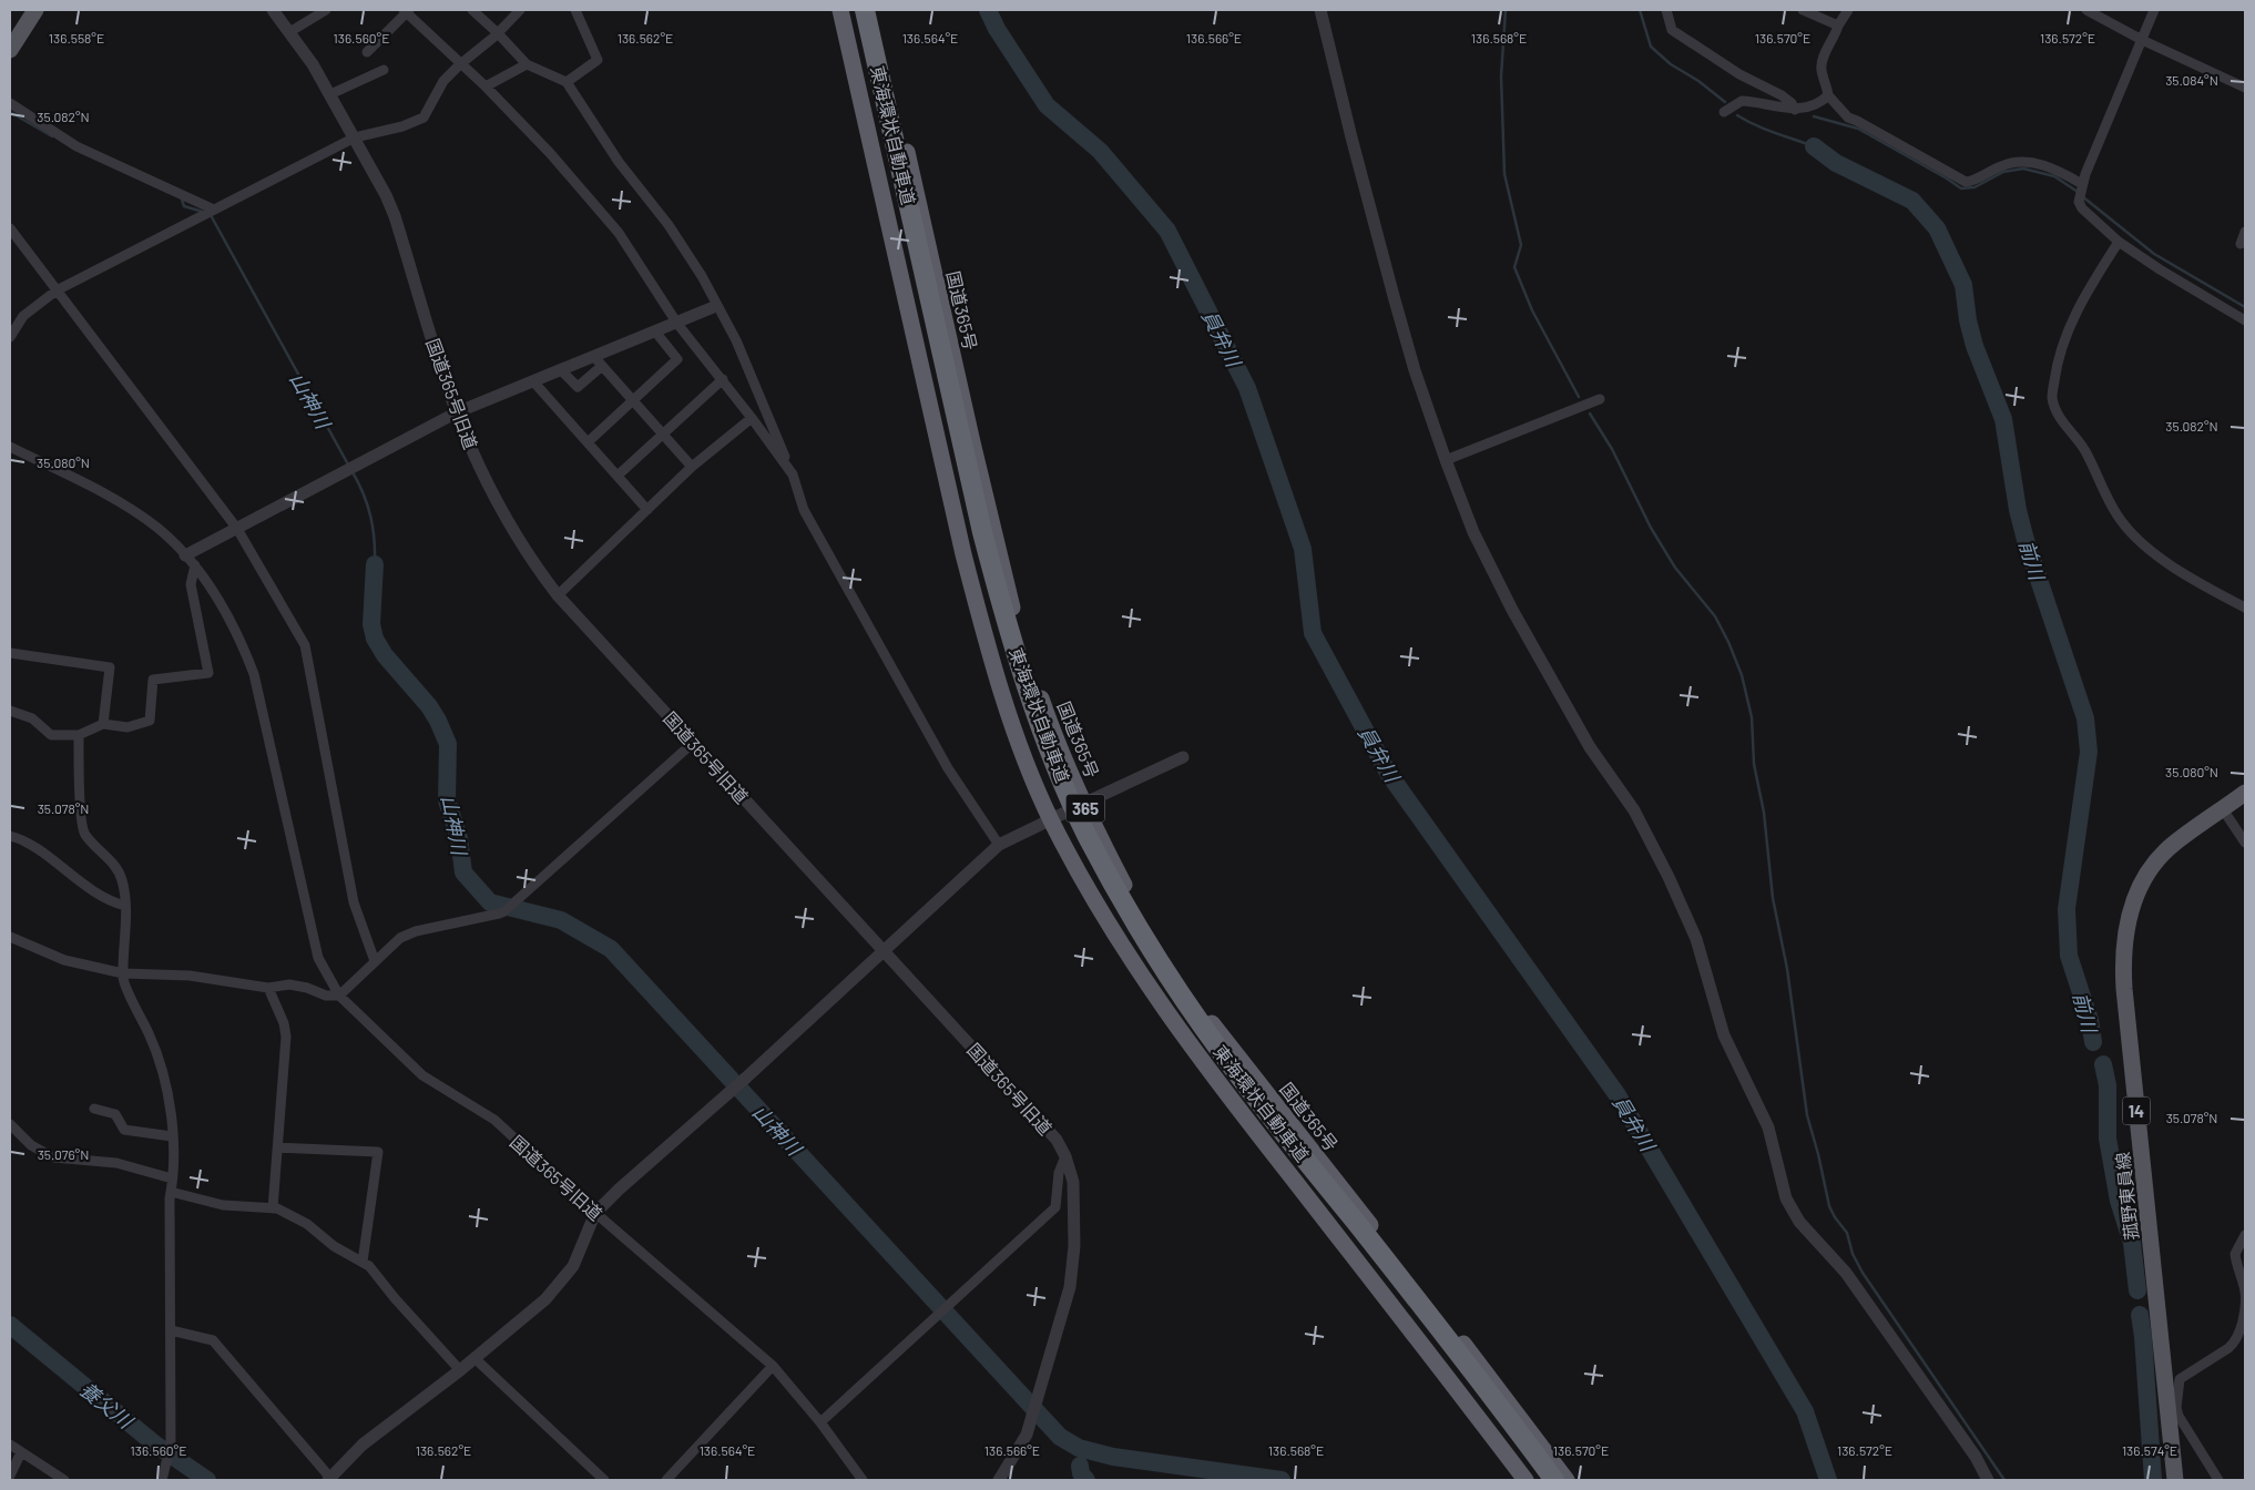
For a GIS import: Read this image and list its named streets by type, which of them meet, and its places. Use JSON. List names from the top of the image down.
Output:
{
  "streets": {
    "highway": ["東海環状自動車道", "国道365号", "365"],
    "main road": ["14", "菰野東員線"],
    "street": ["国道365号旧道"]
  },
  "water": [
    "員弁川",
    "山神川",
    "前川",
    "養父川"
  ],
  "coordinates": [
    "136.558°E",
    "136.560°E",
    "136.562°E",
    "136.564°E",
    "136.566°E",
    "136.568°E",
    "136.570°E",
    "136.572°E",
    "35.084°N",
    "35.082°N",
    "35.080°N",
    "35.078°N",
    "35.076°N",
    "136.574°E"
  ]
}
